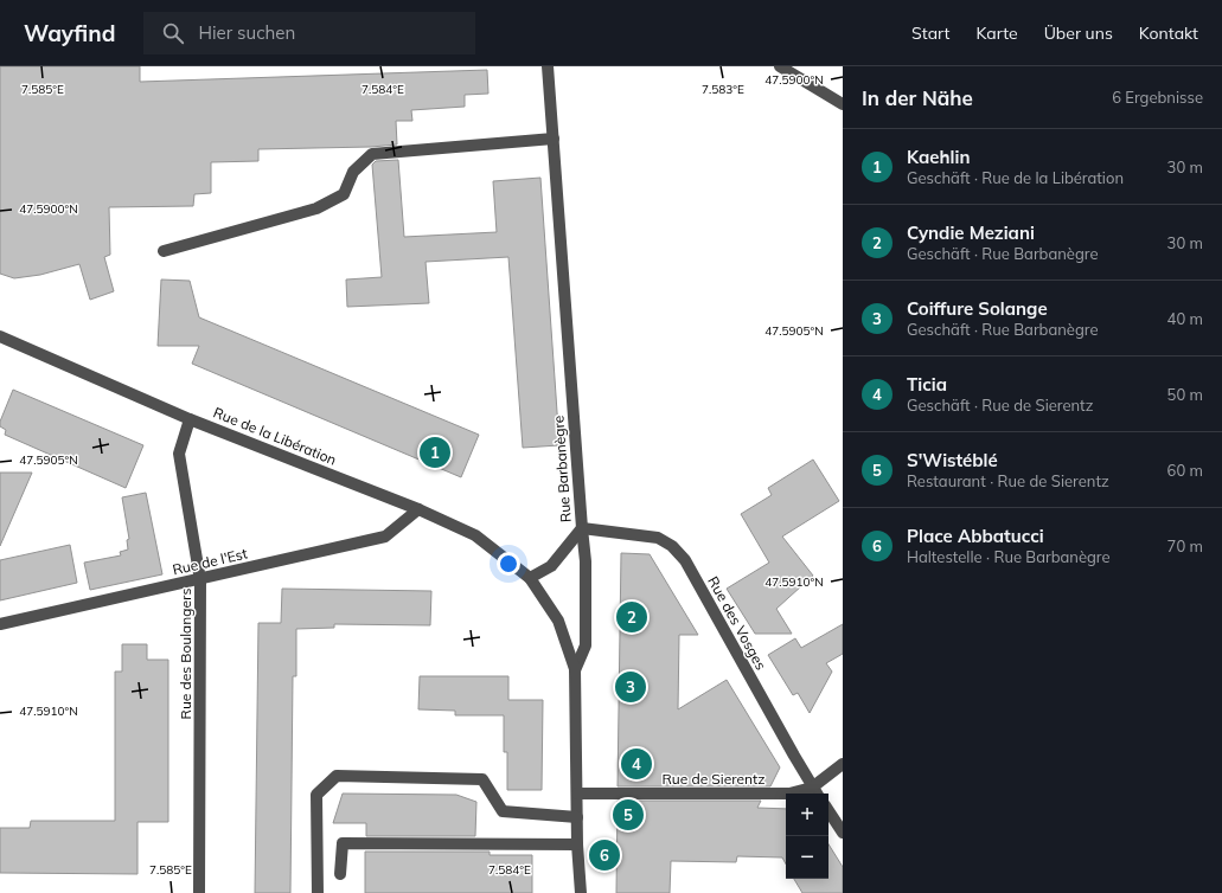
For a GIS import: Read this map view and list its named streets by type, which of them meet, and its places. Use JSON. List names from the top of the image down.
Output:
{
  "streets": {
    "street": [
      "Rue de la Libération",
      "Rue Barbanègre",
      "Rue de l'Est",
      "Rue des Vosges",
      "Rue des Boulangers",
      "Rue de Sierentz"
    ]
  },
  "crossings": [
    ["Rue de la Libération", "Rue Barbanègre"],
    ["Rue de la Libération", "Rue de l'Est"],
    ["Rue de la Libération", "Rue des Boulangers"],
    ["Rue Barbanègre", "Rue des Vosges"],
    ["Rue de l'Est", "Rue des Boulangers"],
    ["Rue des Vosges", "Rue de Sierentz"]
  ],
  "page": {
    "header": "Wayfind",
    "search": "Hier suchen",
    "nav": [
      "Start",
      "Karte",
      "Über uns",
      "Kontakt"
    ],
    "heading": ["In der Nähe", "6 Ergebnisse"],
    "list": [
      {
        "mark": "1",
        "name": "Kaehlin",
        "note": "Geschäft · Rue de la Libération",
        "value": "30 m"
      },
      {
        "mark": "2",
        "name": "Cyndie Meziani",
        "note": "Geschäft · Rue Barbanègre",
        "value": "30 m"
      },
      {
        "mark": "3",
        "name": "Coiffure Solange",
        "note": "Geschäft · Rue Barbanègre",
        "value": "40 m"
      },
      {
        "mark": "4",
        "name": "Ticia",
        "note": "Geschäft · Rue de Sierentz",
        "value": "50 m"
      },
      {
        "mark": "5",
        "name": "S'Wistéblé",
        "note": "Restaurant · Rue de Sierentz",
        "value": "60 m"
      },
      {
        "mark": "6",
        "name": "Place Abbatucci",
        "note": "Haltestelle · Rue Barbanègre",
        "value": "70 m"
      }
    ],
    "pins": [
      "1",
      "2",
      "3",
      "4",
      "5",
      "6"
    ],
    "map_buttons": ["+", "−"]
  },
  "coordinates": [
    "47.5900°N",
    "7.585°E",
    "7.584°E",
    "7.583°E",
    "47.5905°N",
    "47.5910°N"
  ]
}
